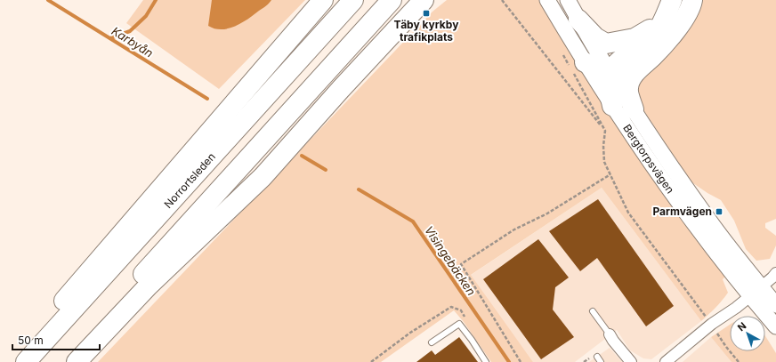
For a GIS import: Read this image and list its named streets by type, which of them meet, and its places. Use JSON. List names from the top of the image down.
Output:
{
  "streets": {
    "highway": ["Norrortsleden"],
    "main road": ["Bergtorpsvägen"]
  },
  "water": ["Karbyån", "Visingebäcken"],
  "places": {
    "transit": ["Täby kyrkby trafikplats", "Parmvägen"]
  },
  "scale_bar": "50 m",
  "north": "top left"
}
